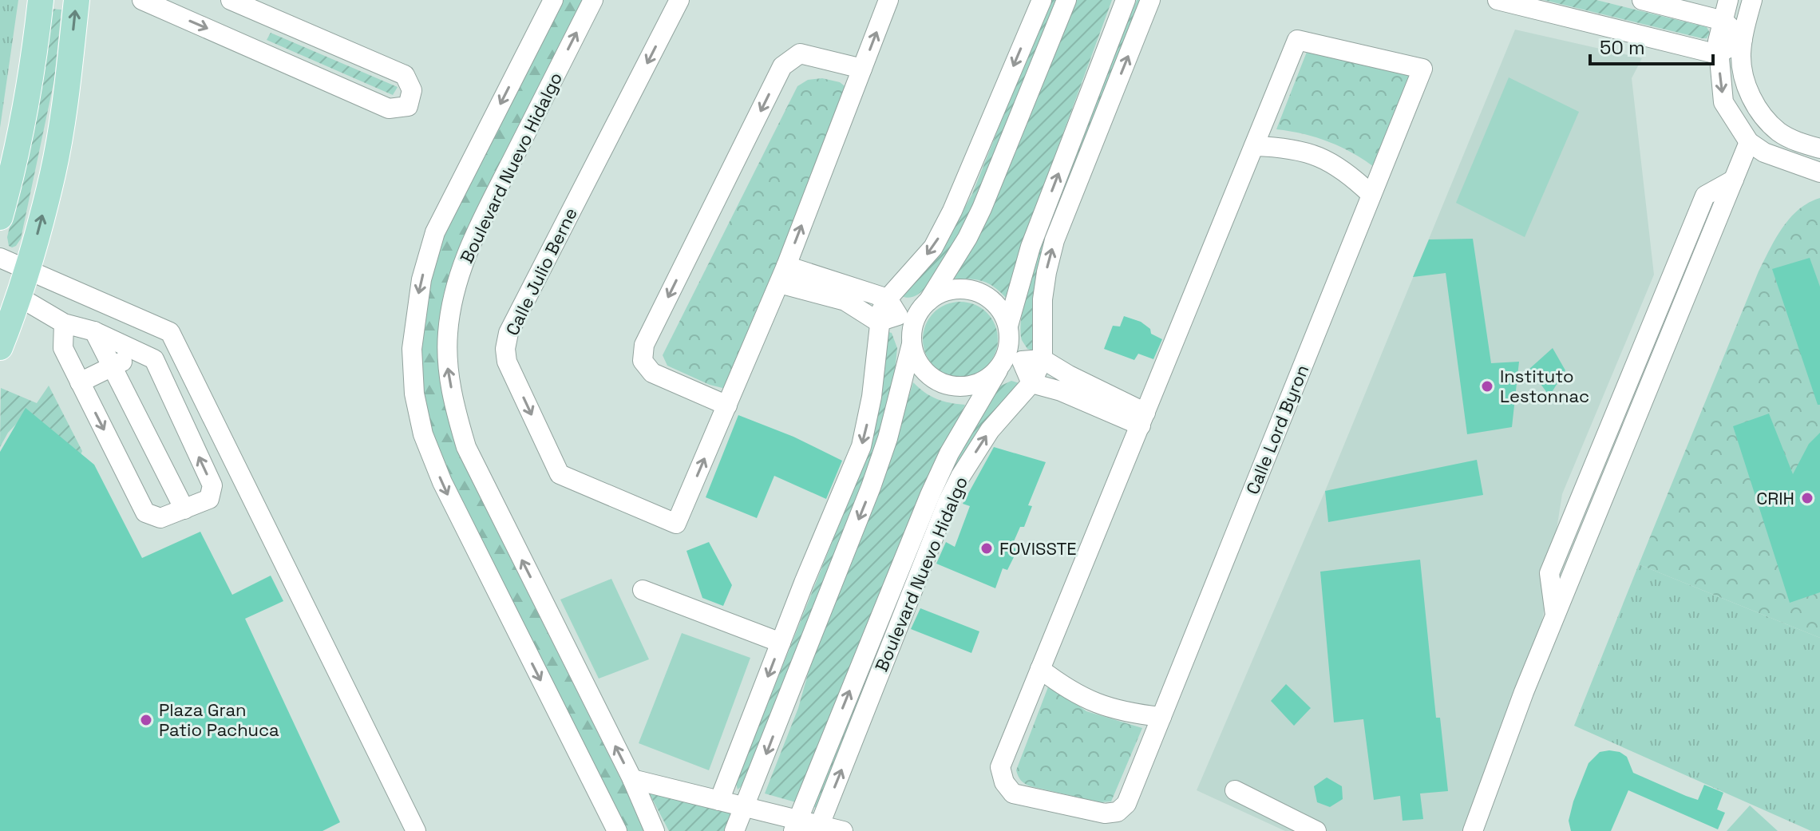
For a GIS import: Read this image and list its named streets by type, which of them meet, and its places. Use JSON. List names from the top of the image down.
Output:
{
  "streets": {
    "street": ["Boulevard Nuevo Hidalgo", "Calle Julio Berne", "Calle Lord Byron"]
  },
  "places": [
    "Instituto Lestonnac",
    "CRIH",
    "FOVISSTE",
    "Plaza Gran Patio Pachuca"
  ],
  "scale_bar": "50 m"
}
